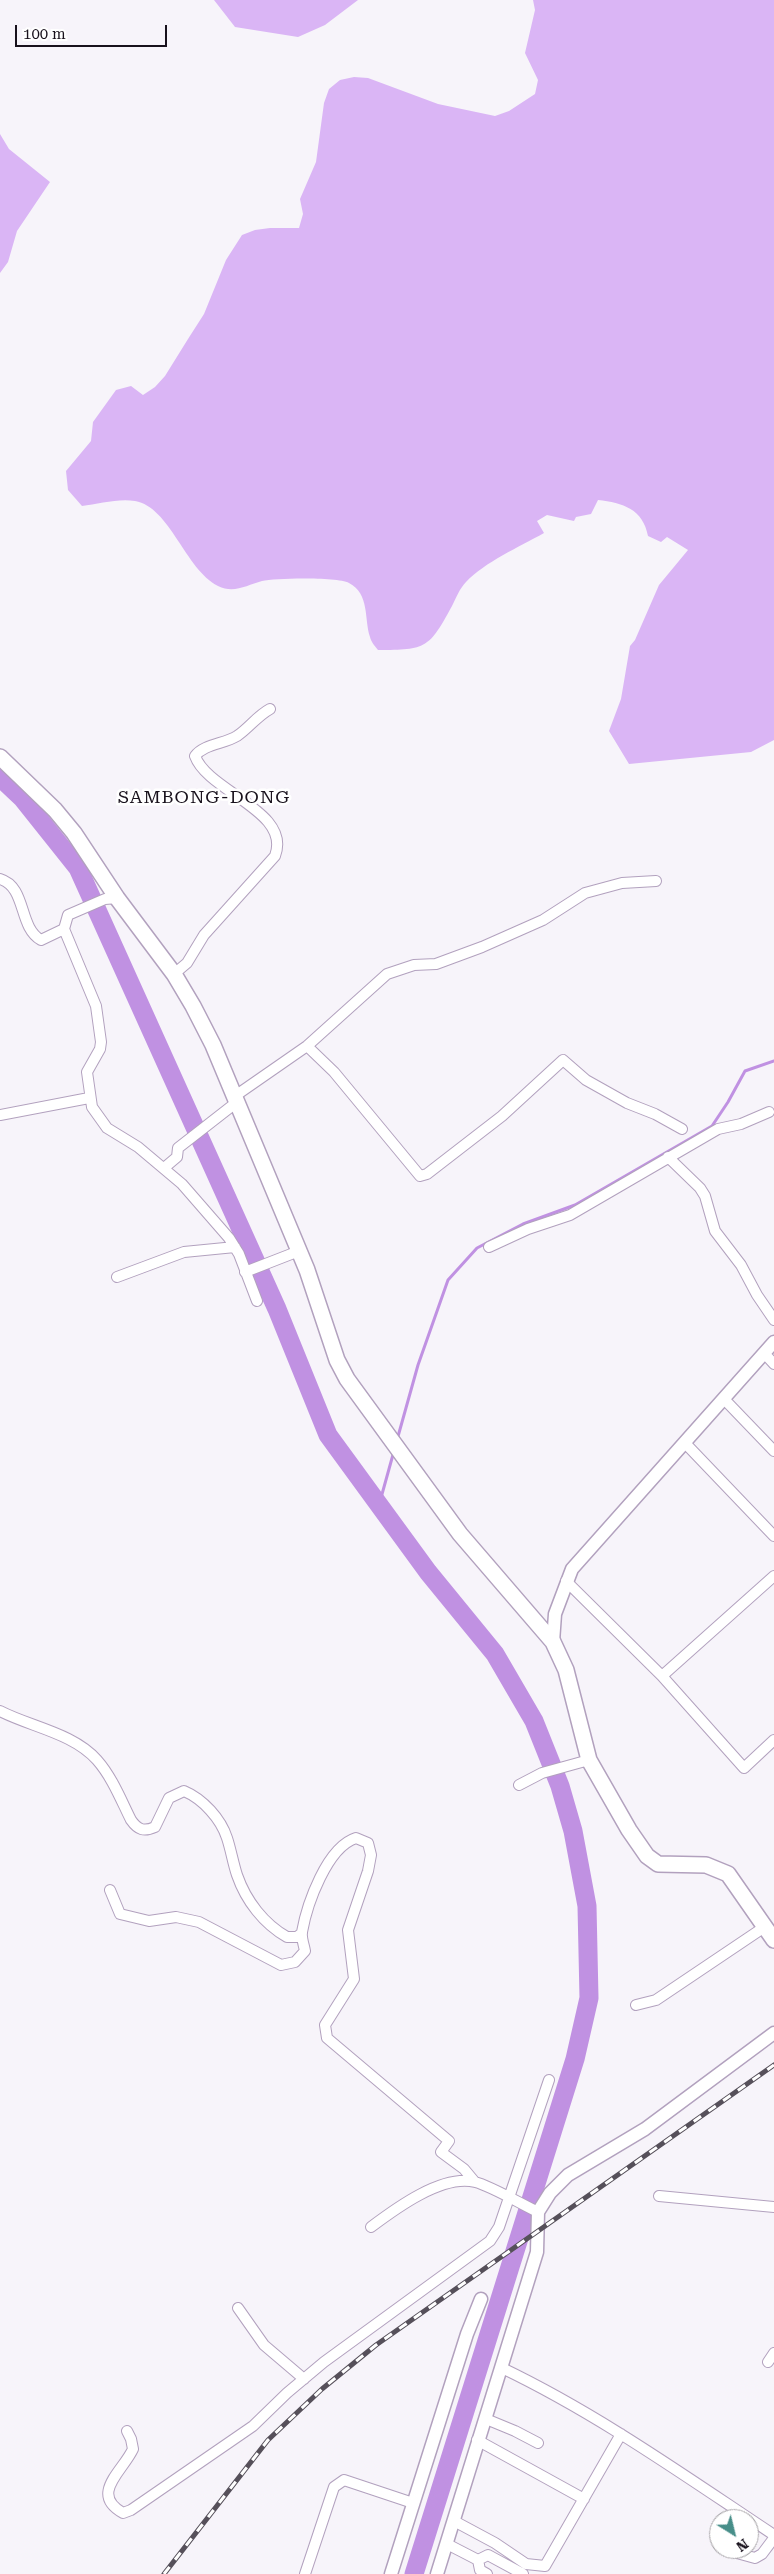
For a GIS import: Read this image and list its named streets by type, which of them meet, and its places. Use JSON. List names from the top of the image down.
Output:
{
  "districts": ["SAMBONG-DONG"],
  "scale_bar": "100 m",
  "north": "bottom right"
}
